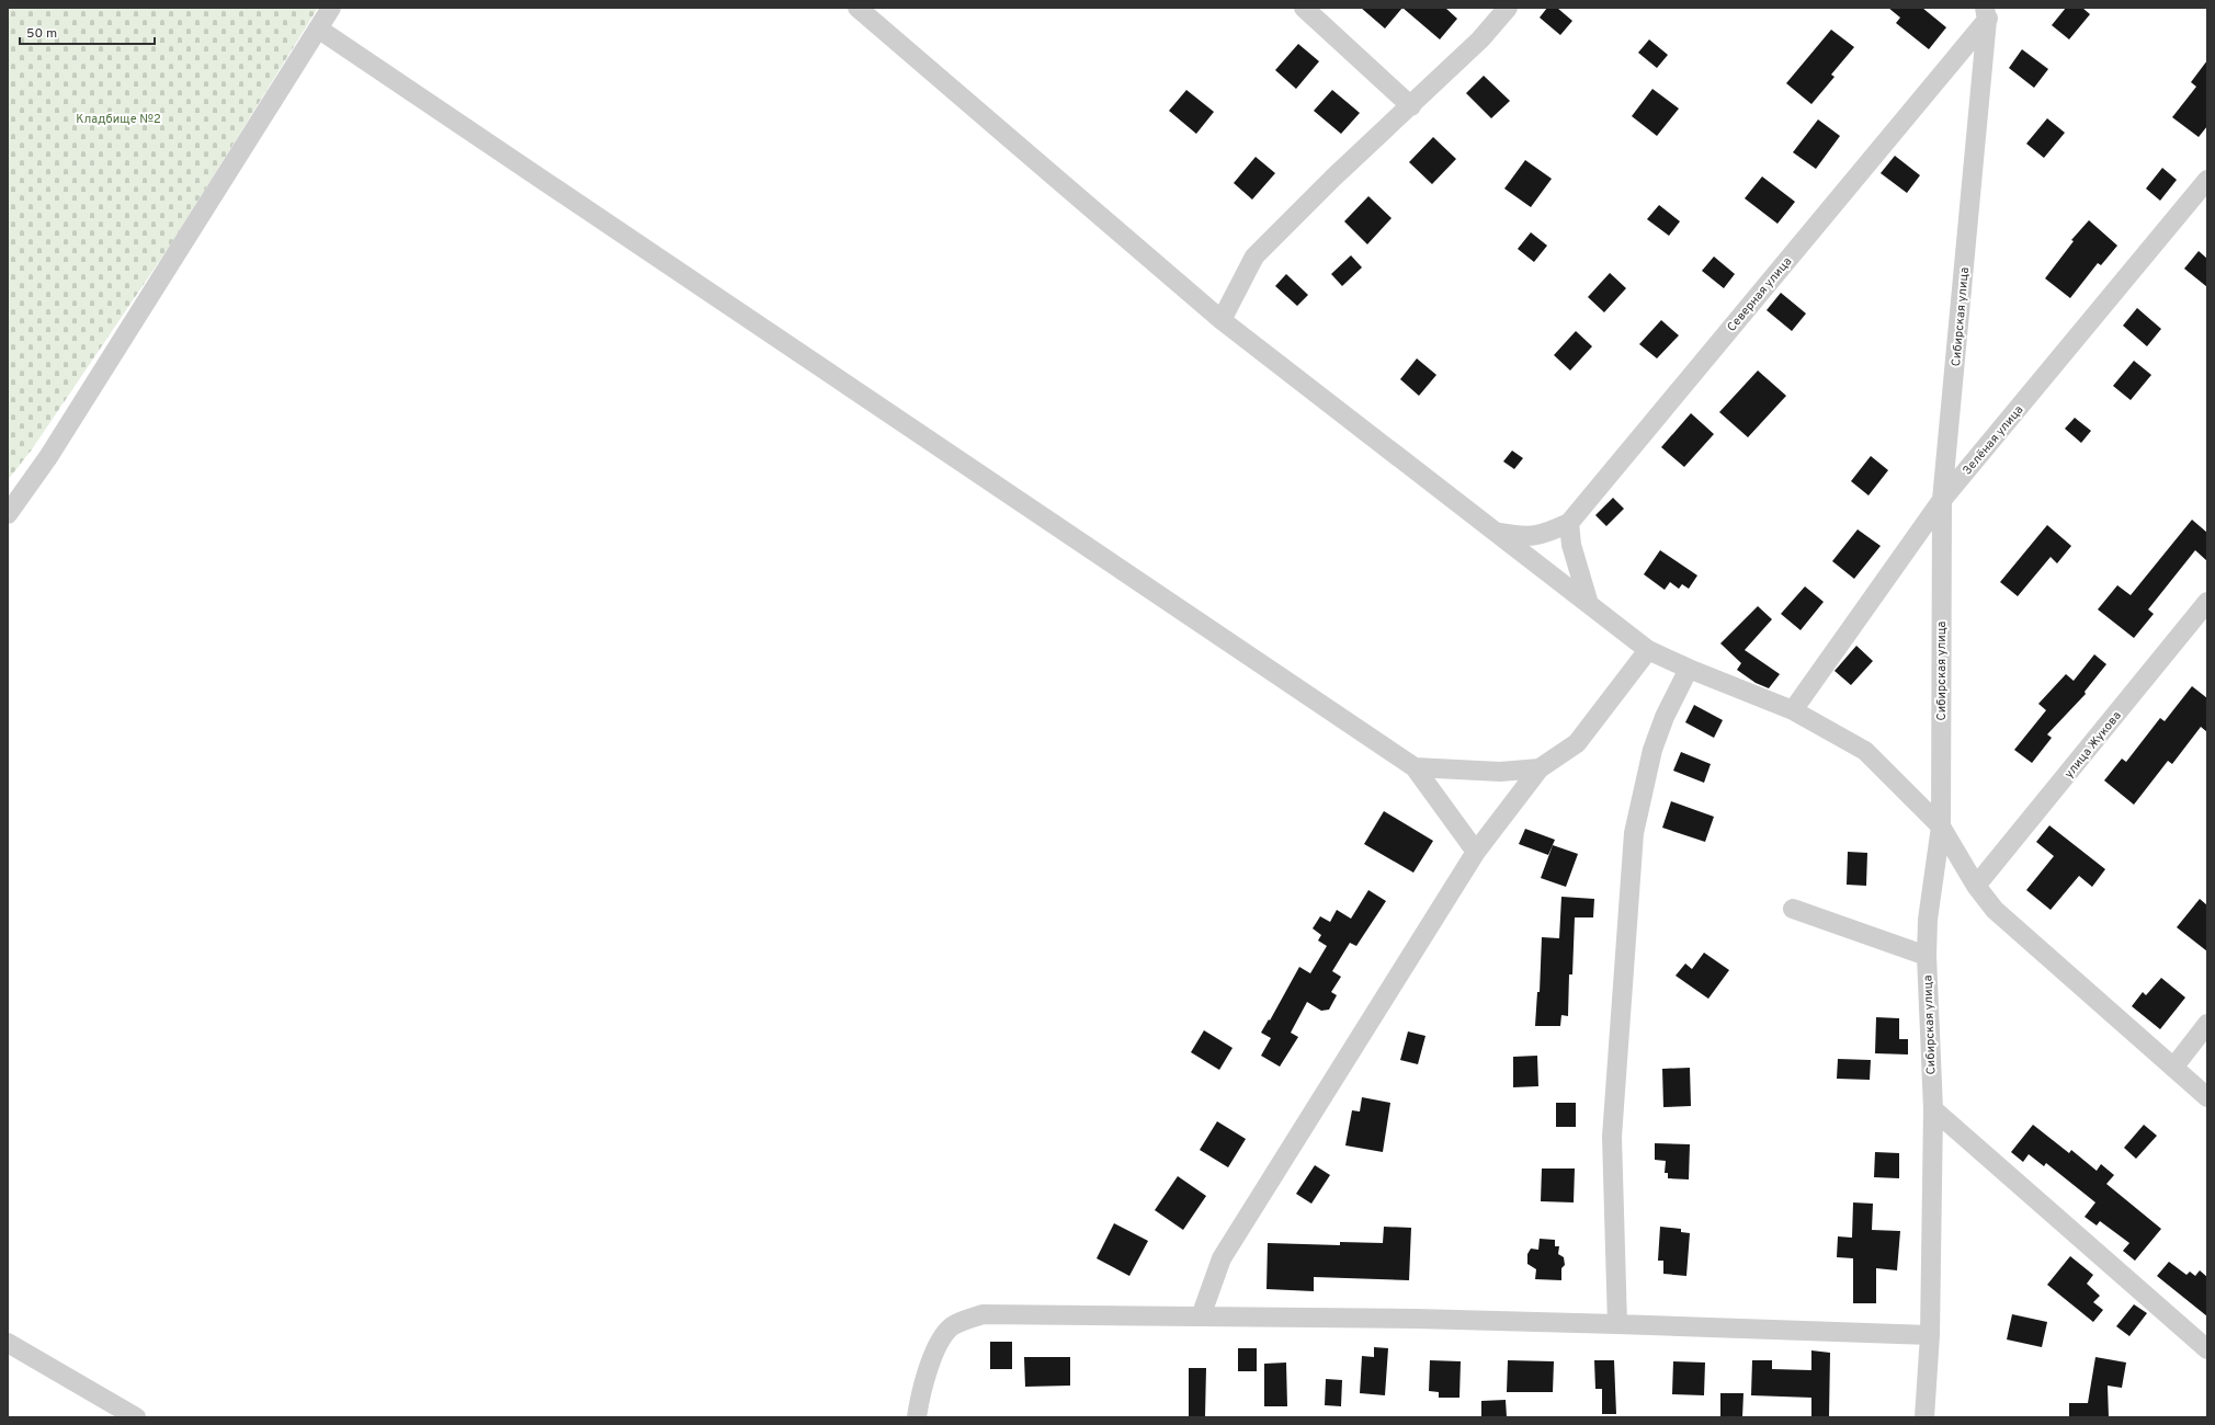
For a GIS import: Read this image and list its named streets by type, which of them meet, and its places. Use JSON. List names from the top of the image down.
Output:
{
  "streets": {
    "street": [
      "Северная улица",
      "Сибирская улица",
      "Зелёная улица",
      "улица Жукова"
    ]
  },
  "crossings": [
    ["Северная улица", "Сибирская улица"],
    ["Сибирская улица", "Зелёная улица"]
  ],
  "parks": ["Кладбище №2"],
  "scale_bar": "50 m"
}
